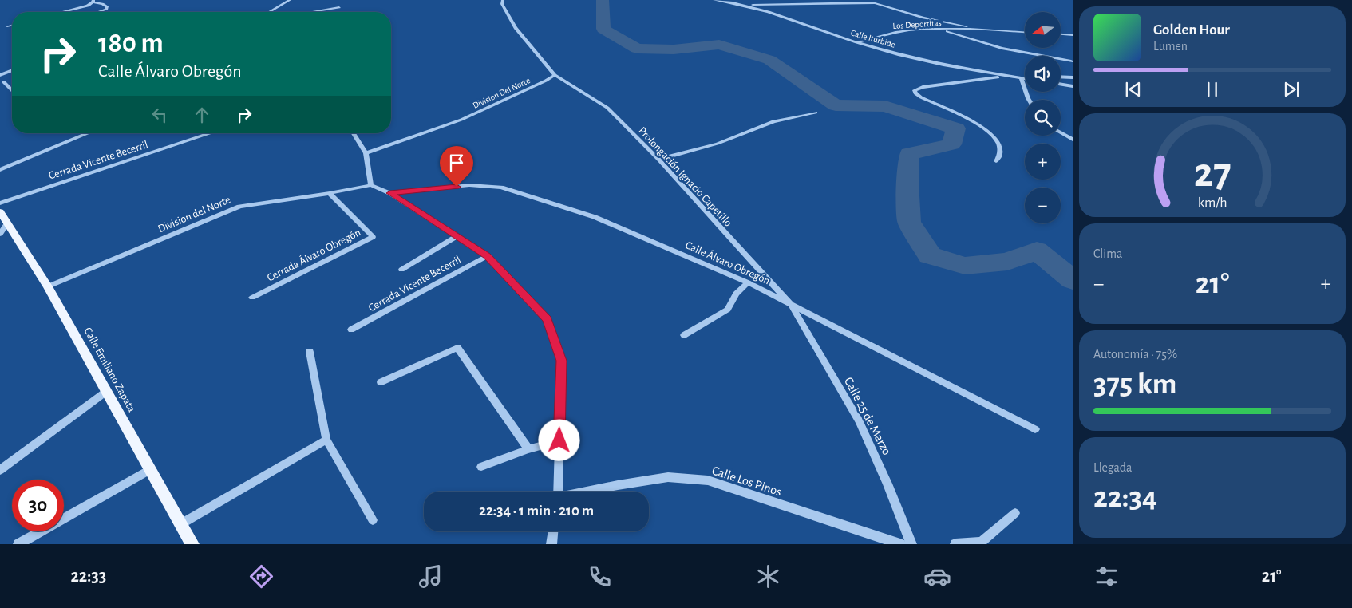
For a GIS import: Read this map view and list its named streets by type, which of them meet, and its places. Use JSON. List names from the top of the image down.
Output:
{
  "streets": {
    "main road": ["Calle Emiliano Zapata"],
    "street": [
      "Los Deportitas",
      "Calle Iturbide",
      "Division Del Norte",
      "Cerrada Vicente Becerril",
      "Prolongación Ignacio Capetillo",
      "Division del Norte",
      "Cerrada Álvaro Obregón",
      "Calle Álvaro Obregón",
      "Calle 25 de Marzo",
      "Calle Los Pinos"
    ]
  },
  "crossings": [
    ["Los Deportitas", "Calle Iturbide"],
    ["Division Del Norte", "Prolongación Ignacio Capetillo"],
    ["Prolongación Ignacio Capetillo", "Calle Álvaro Obregón"],
    ["Prolongación Ignacio Capetillo", "Calle 25 de Marzo"],
    ["Division del Norte", "Cerrada Álvaro Obregón"],
    ["Division del Norte", "Calle Emiliano Zapata"],
    ["Calle Álvaro Obregón", "Calle 25 de Marzo"]
  ],
  "north": "left",
  "page": {
    "map_buttons": ["+", "−"],
    "turn": ["180 m", "Calle Álvaro Obregón"],
    "song": ["Golden Hour", "Lumen"],
    "tile": [
      "Clima",
      ["Autonomía · 75%", "375 km"],
      ["Llegada", "22:34"]
    ],
    "heat": ["−", "21°", "+"],
    "limit": "30",
    "trip": "22:34 · 1 min · 210 m",
    "tabs": ["22:33", "21°"],
    "gauge": ["27", "km/h"]
  }
}
